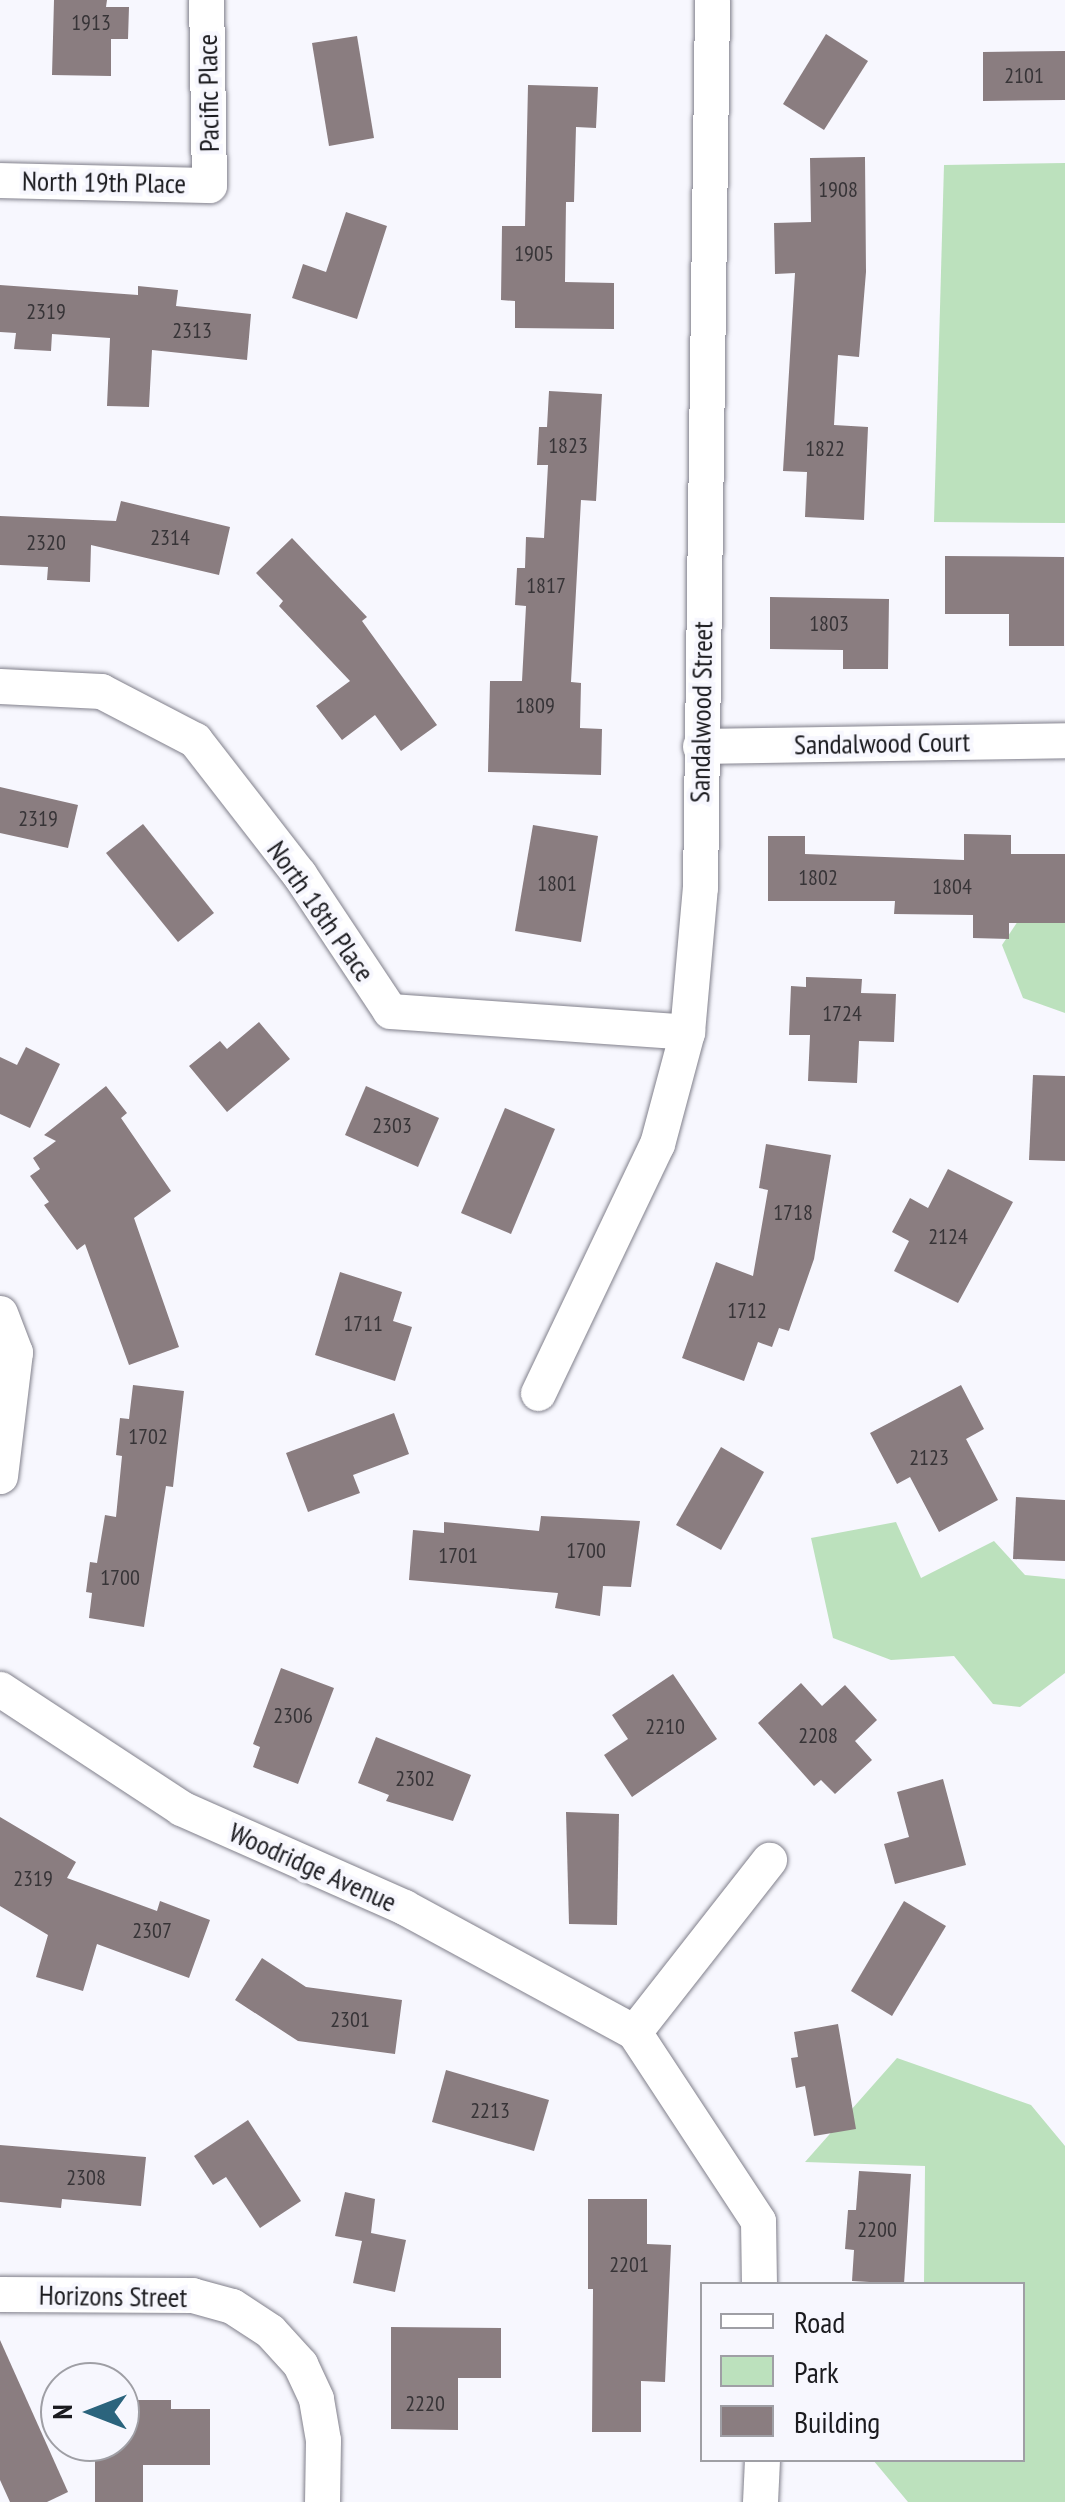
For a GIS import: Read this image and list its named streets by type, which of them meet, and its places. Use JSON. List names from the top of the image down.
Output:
{
  "streets": {
    "street": [
      "Pacific Place",
      "North 19th Place",
      "Sandalwood Street",
      "Sandalwood Court",
      "North 18th Place",
      "Woodridge Avenue",
      "Horizons Street"
    ]
  },
  "crossings": [
    ["Pacific Place", "North 19th Place"],
    ["Sandalwood Street", "Sandalwood Court"],
    ["Sandalwood Street", "North 18th Place"]
  ],
  "house_numbers": [
    "1913",
    "2101",
    "1908",
    "1905",
    "2319",
    "2313",
    "1823",
    "1822",
    "2314",
    "2320",
    "1817",
    "1803",
    "1809",
    "2319",
    "1802",
    "1801",
    "1804",
    "1724",
    "2303",
    "1718",
    "2124",
    "1712",
    "1711",
    "1702",
    "2123",
    "1700",
    "1701",
    "1700",
    "2306",
    "2210",
    "2208",
    "2302",
    "2319",
    "2307",
    "2301",
    "2213",
    "2308",
    "2200",
    "2201",
    "2220"
  ],
  "legend": ["Road", "Park", "Building"],
  "north": "left"
}
